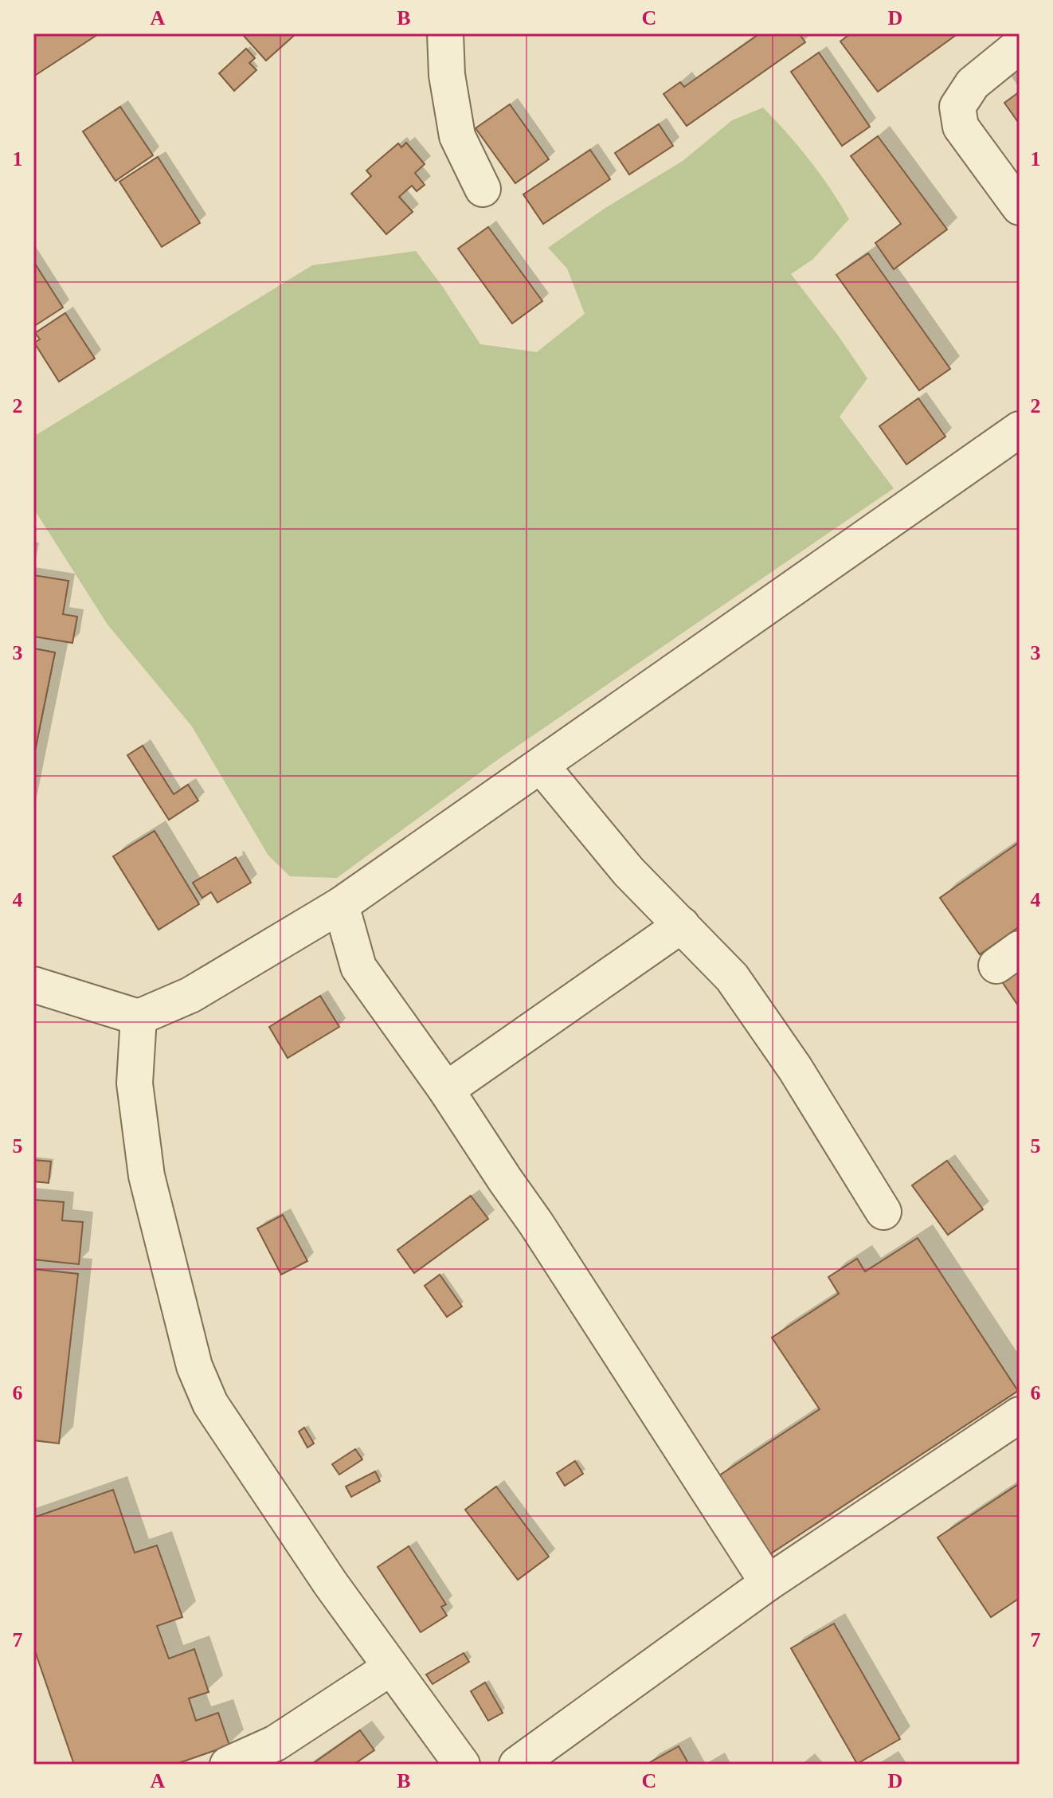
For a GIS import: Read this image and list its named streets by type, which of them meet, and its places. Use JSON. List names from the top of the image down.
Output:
{
  "grid": {
    "columns": [
      "A",
      "B",
      "C",
      "D"
    ],
    "rows": [
      "1",
      "2",
      "3",
      "4",
      "5",
      "6",
      "7"
    ]
  }
}
